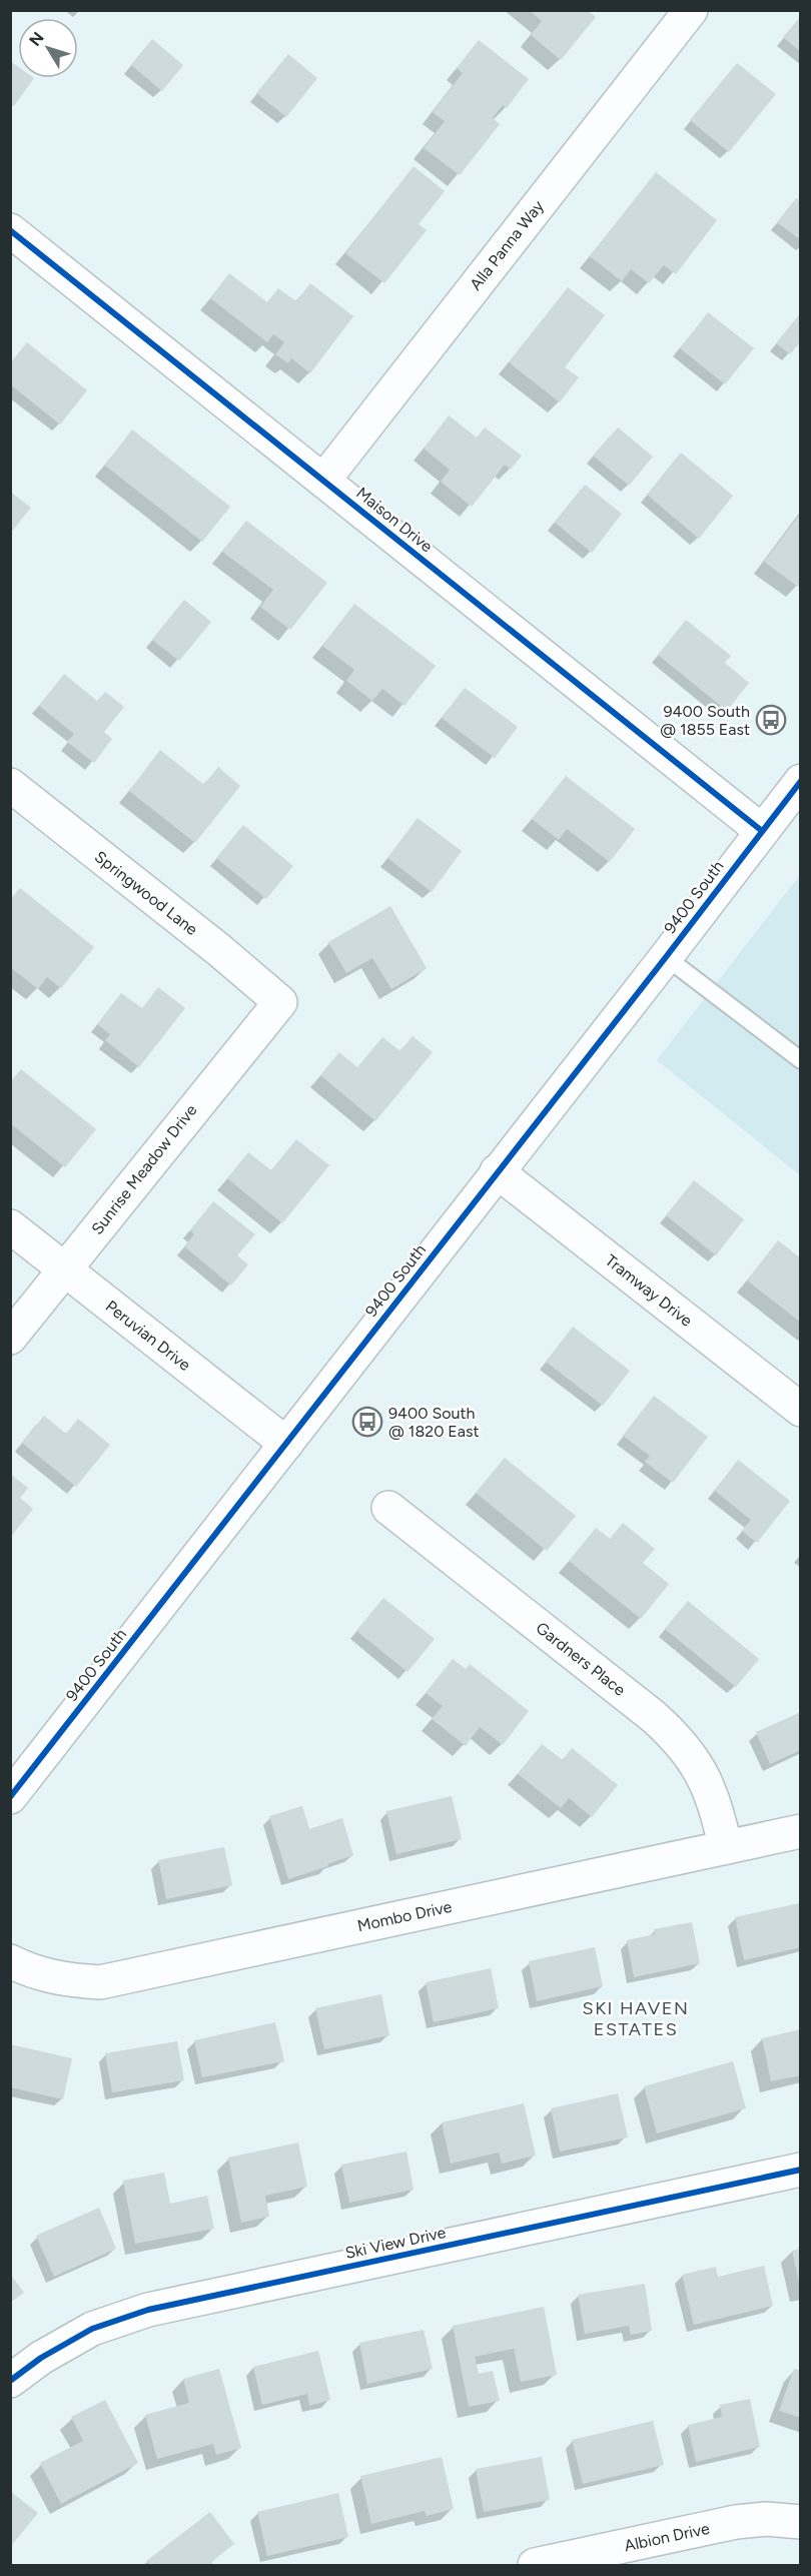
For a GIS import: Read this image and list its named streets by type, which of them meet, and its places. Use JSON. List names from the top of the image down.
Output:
{
  "streets": {
    "street": [
      "Alla Panna Way",
      "Maison Drive",
      "Springwood Lane",
      "9400 South",
      "Sunrise Meadow Drive",
      "Tramway Drive",
      "Peruvian Drive",
      "Gardners Place",
      "Mombo Drive",
      "Ski View Drive",
      "Albion Drive"
    ]
  },
  "crossings": [
    ["Alla Panna Way", "Maison Drive"],
    ["Maison Drive", "9400 South"],
    ["Springwood Lane", "Sunrise Meadow Drive"],
    ["9400 South", "Tramway Drive"],
    ["9400 South", "Peruvian Drive"],
    ["Sunrise Meadow Drive", "Peruvian Drive"],
    ["Gardners Place", "Mombo Drive"]
  ],
  "districts": ["SKI HAVEN ESTATES"],
  "places": {
    "bus stop": ["9400 South @ 1855 East", "9400 South @ 1820 East"]
  },
  "north": "top left"
}
